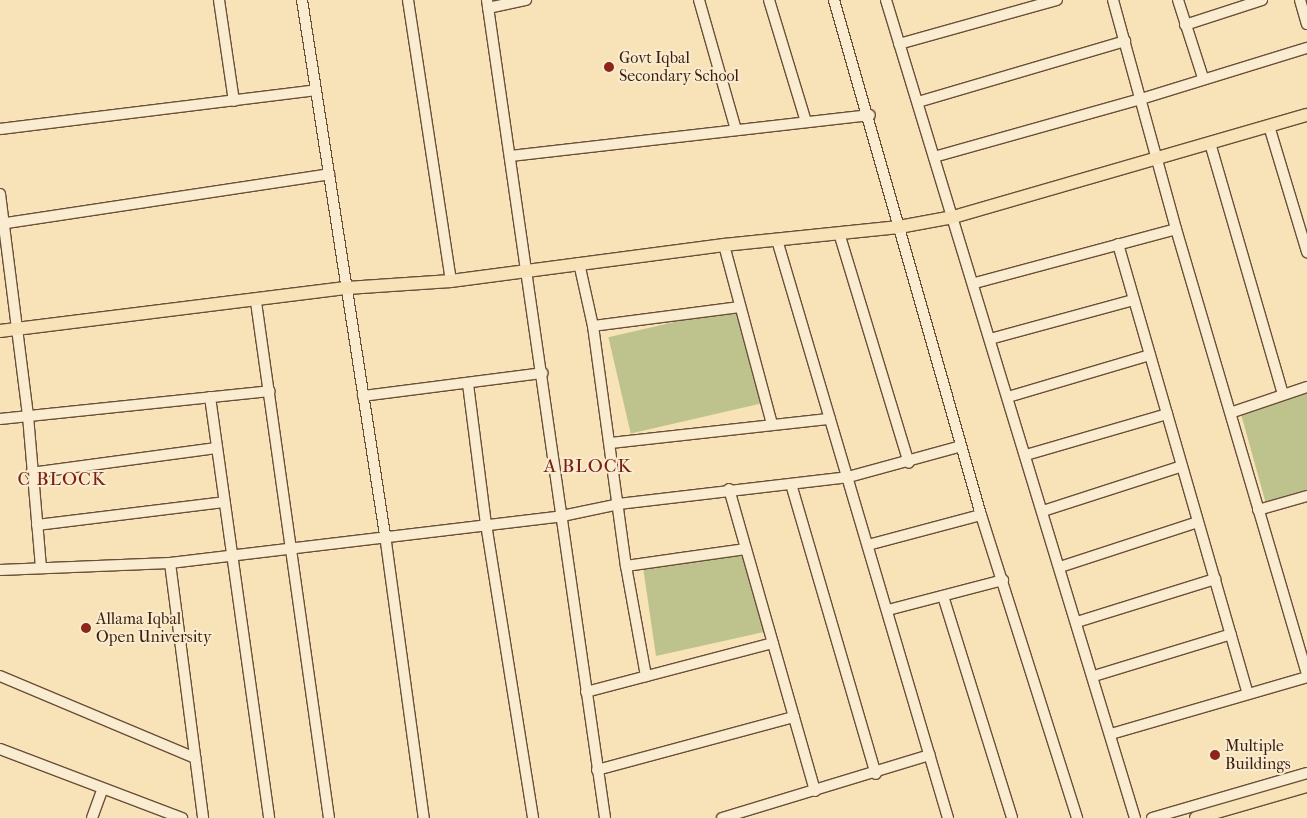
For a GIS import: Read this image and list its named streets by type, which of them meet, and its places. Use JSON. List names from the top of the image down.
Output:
{
  "districts": ["A BLOCK", "C BLOCK"],
  "places": ["Govt Iqbal Secondary School", "Allama Iqbal Open University", "Multiple Buildings"]
}
